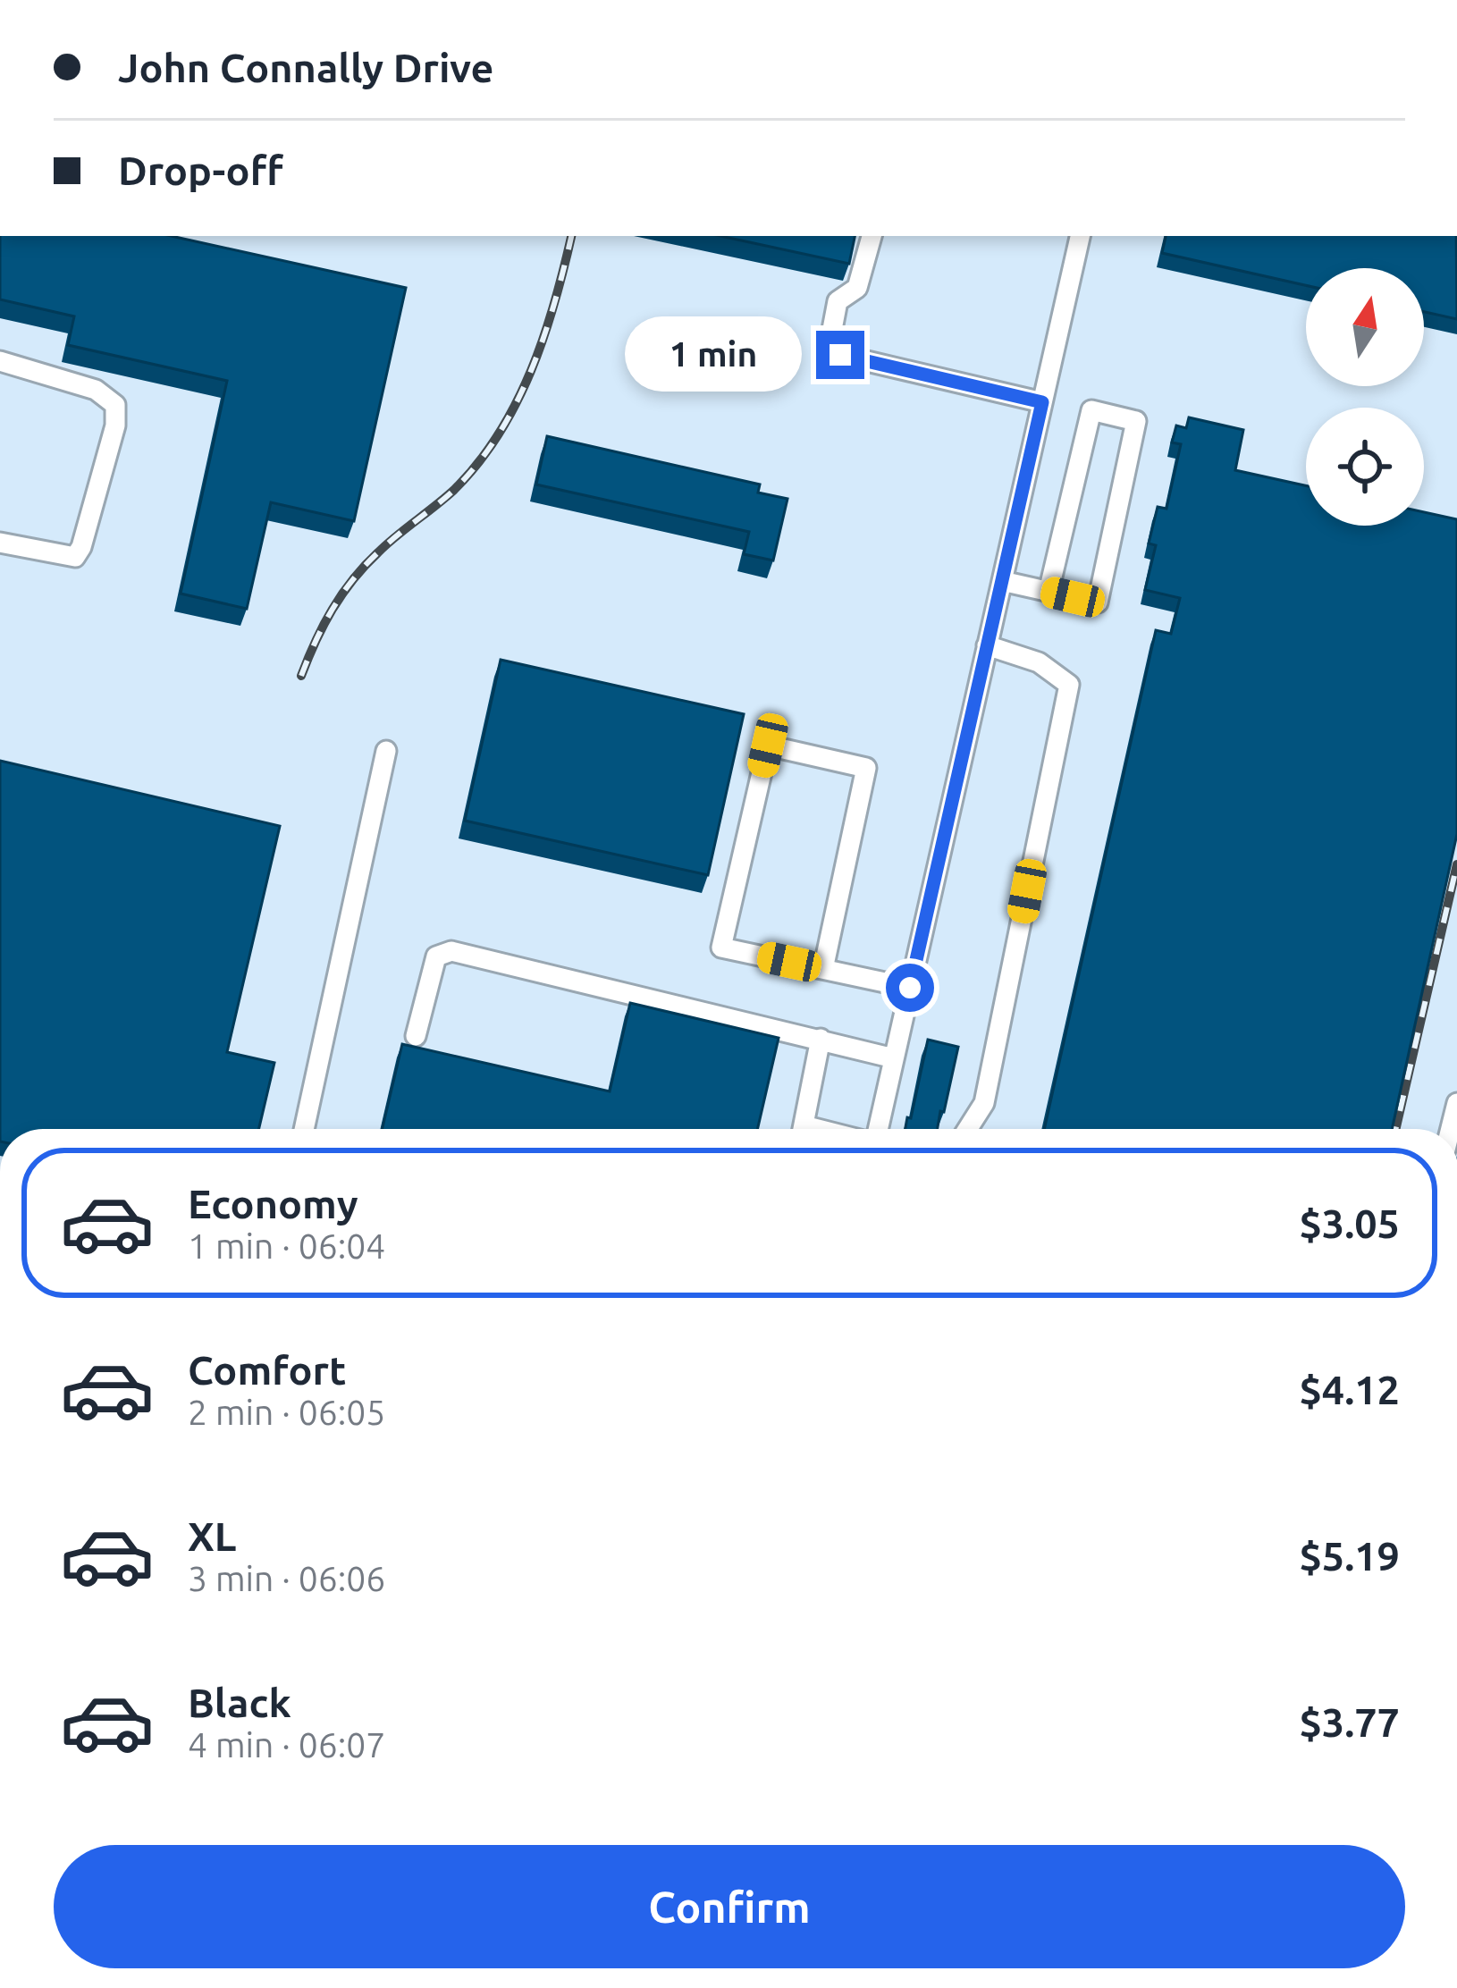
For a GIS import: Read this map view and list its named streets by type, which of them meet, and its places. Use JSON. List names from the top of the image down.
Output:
{
  "north": "top",
  "page": {
    "banner": ["John Connally Drive", "Drop-off"],
    "bubble": "1 min",
    "list": [
      {
        "name": "Economy",
        "note": "1 min · 06:04",
        "value": "$3.05"
      },
      {
        "name": "Comfort",
        "note": "2 min · 06:05",
        "value": "$4.12"
      },
      {
        "name": "XL",
        "note": "3 min · 06:06",
        "value": "$5.19"
      },
      {
        "name": "Black",
        "note": "4 min · 06:07",
        "value": "$3.77"
      }
    ],
    "buttons": "Confirm"
  }
}
